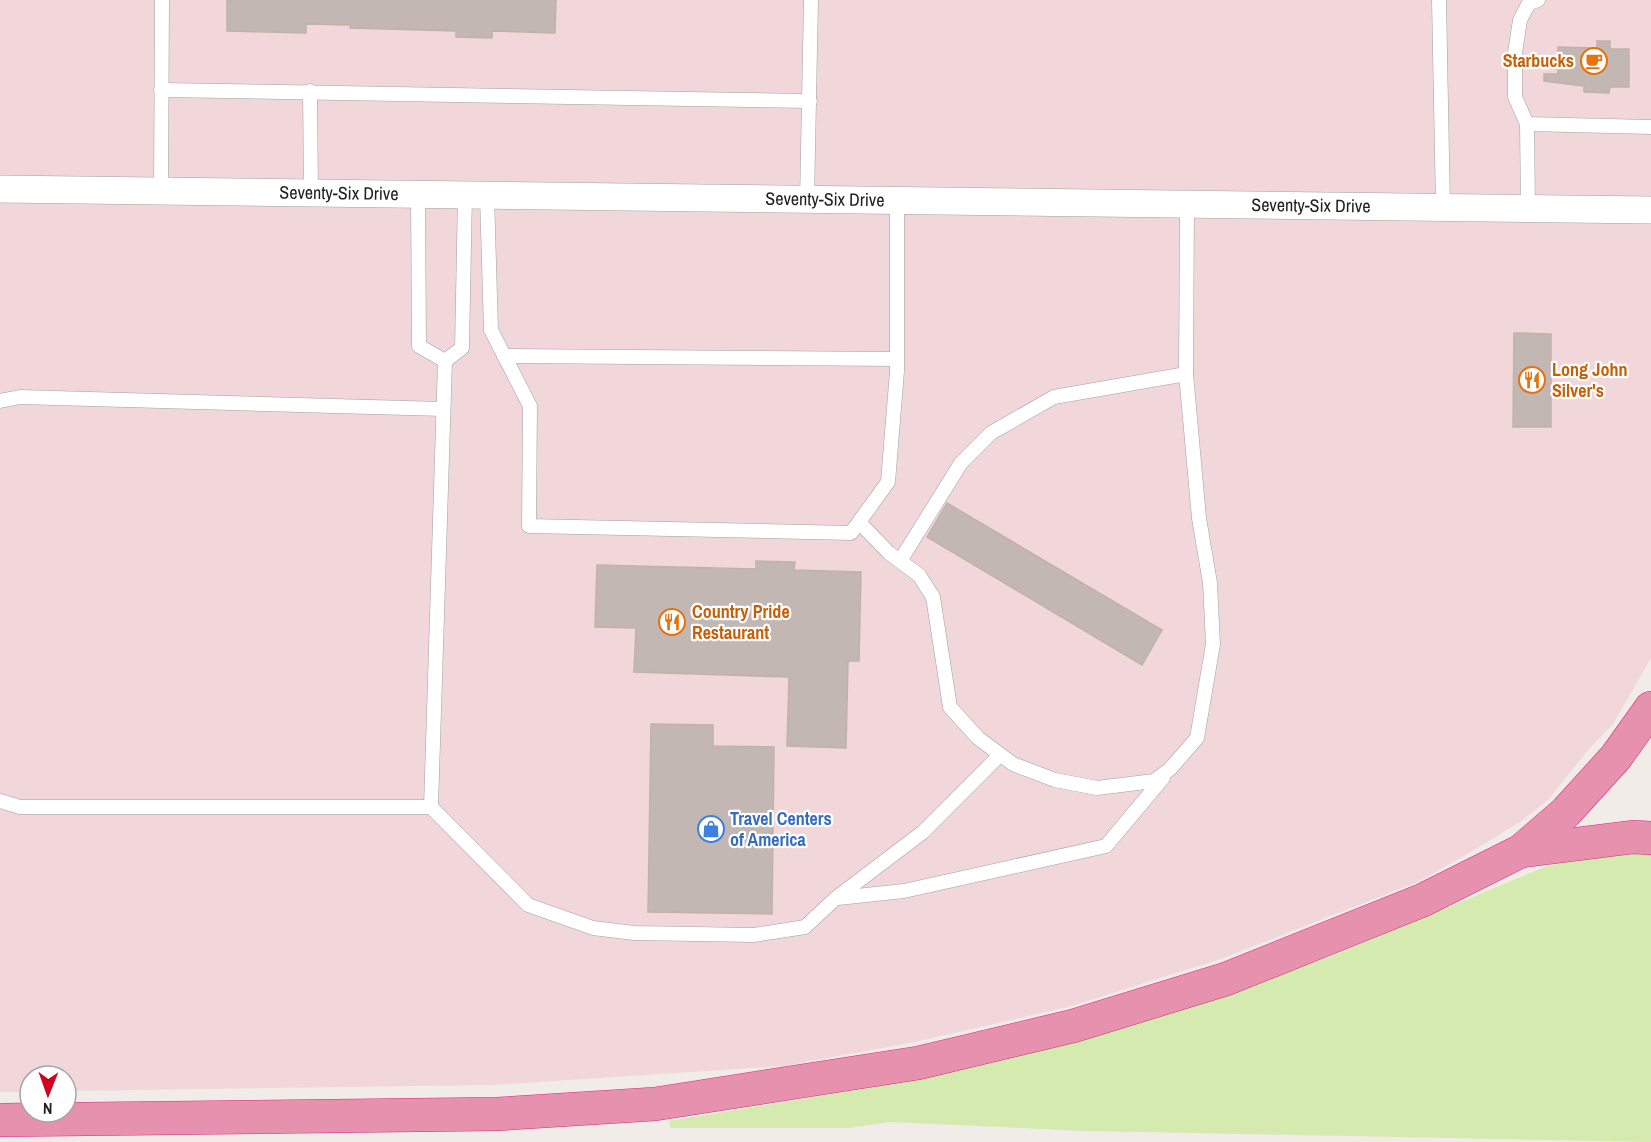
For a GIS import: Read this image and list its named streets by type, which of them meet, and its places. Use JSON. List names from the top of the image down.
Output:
{
  "streets": {
    "street": ["Seventy-Six Drive"]
  },
  "places": {
    "cafe": ["Starbucks"],
    "restaurant": ["Long John Silver's", "Country Pride Restaurant"],
    "shop": ["Travel Centers of America"]
  },
  "north": "bottom"
}
